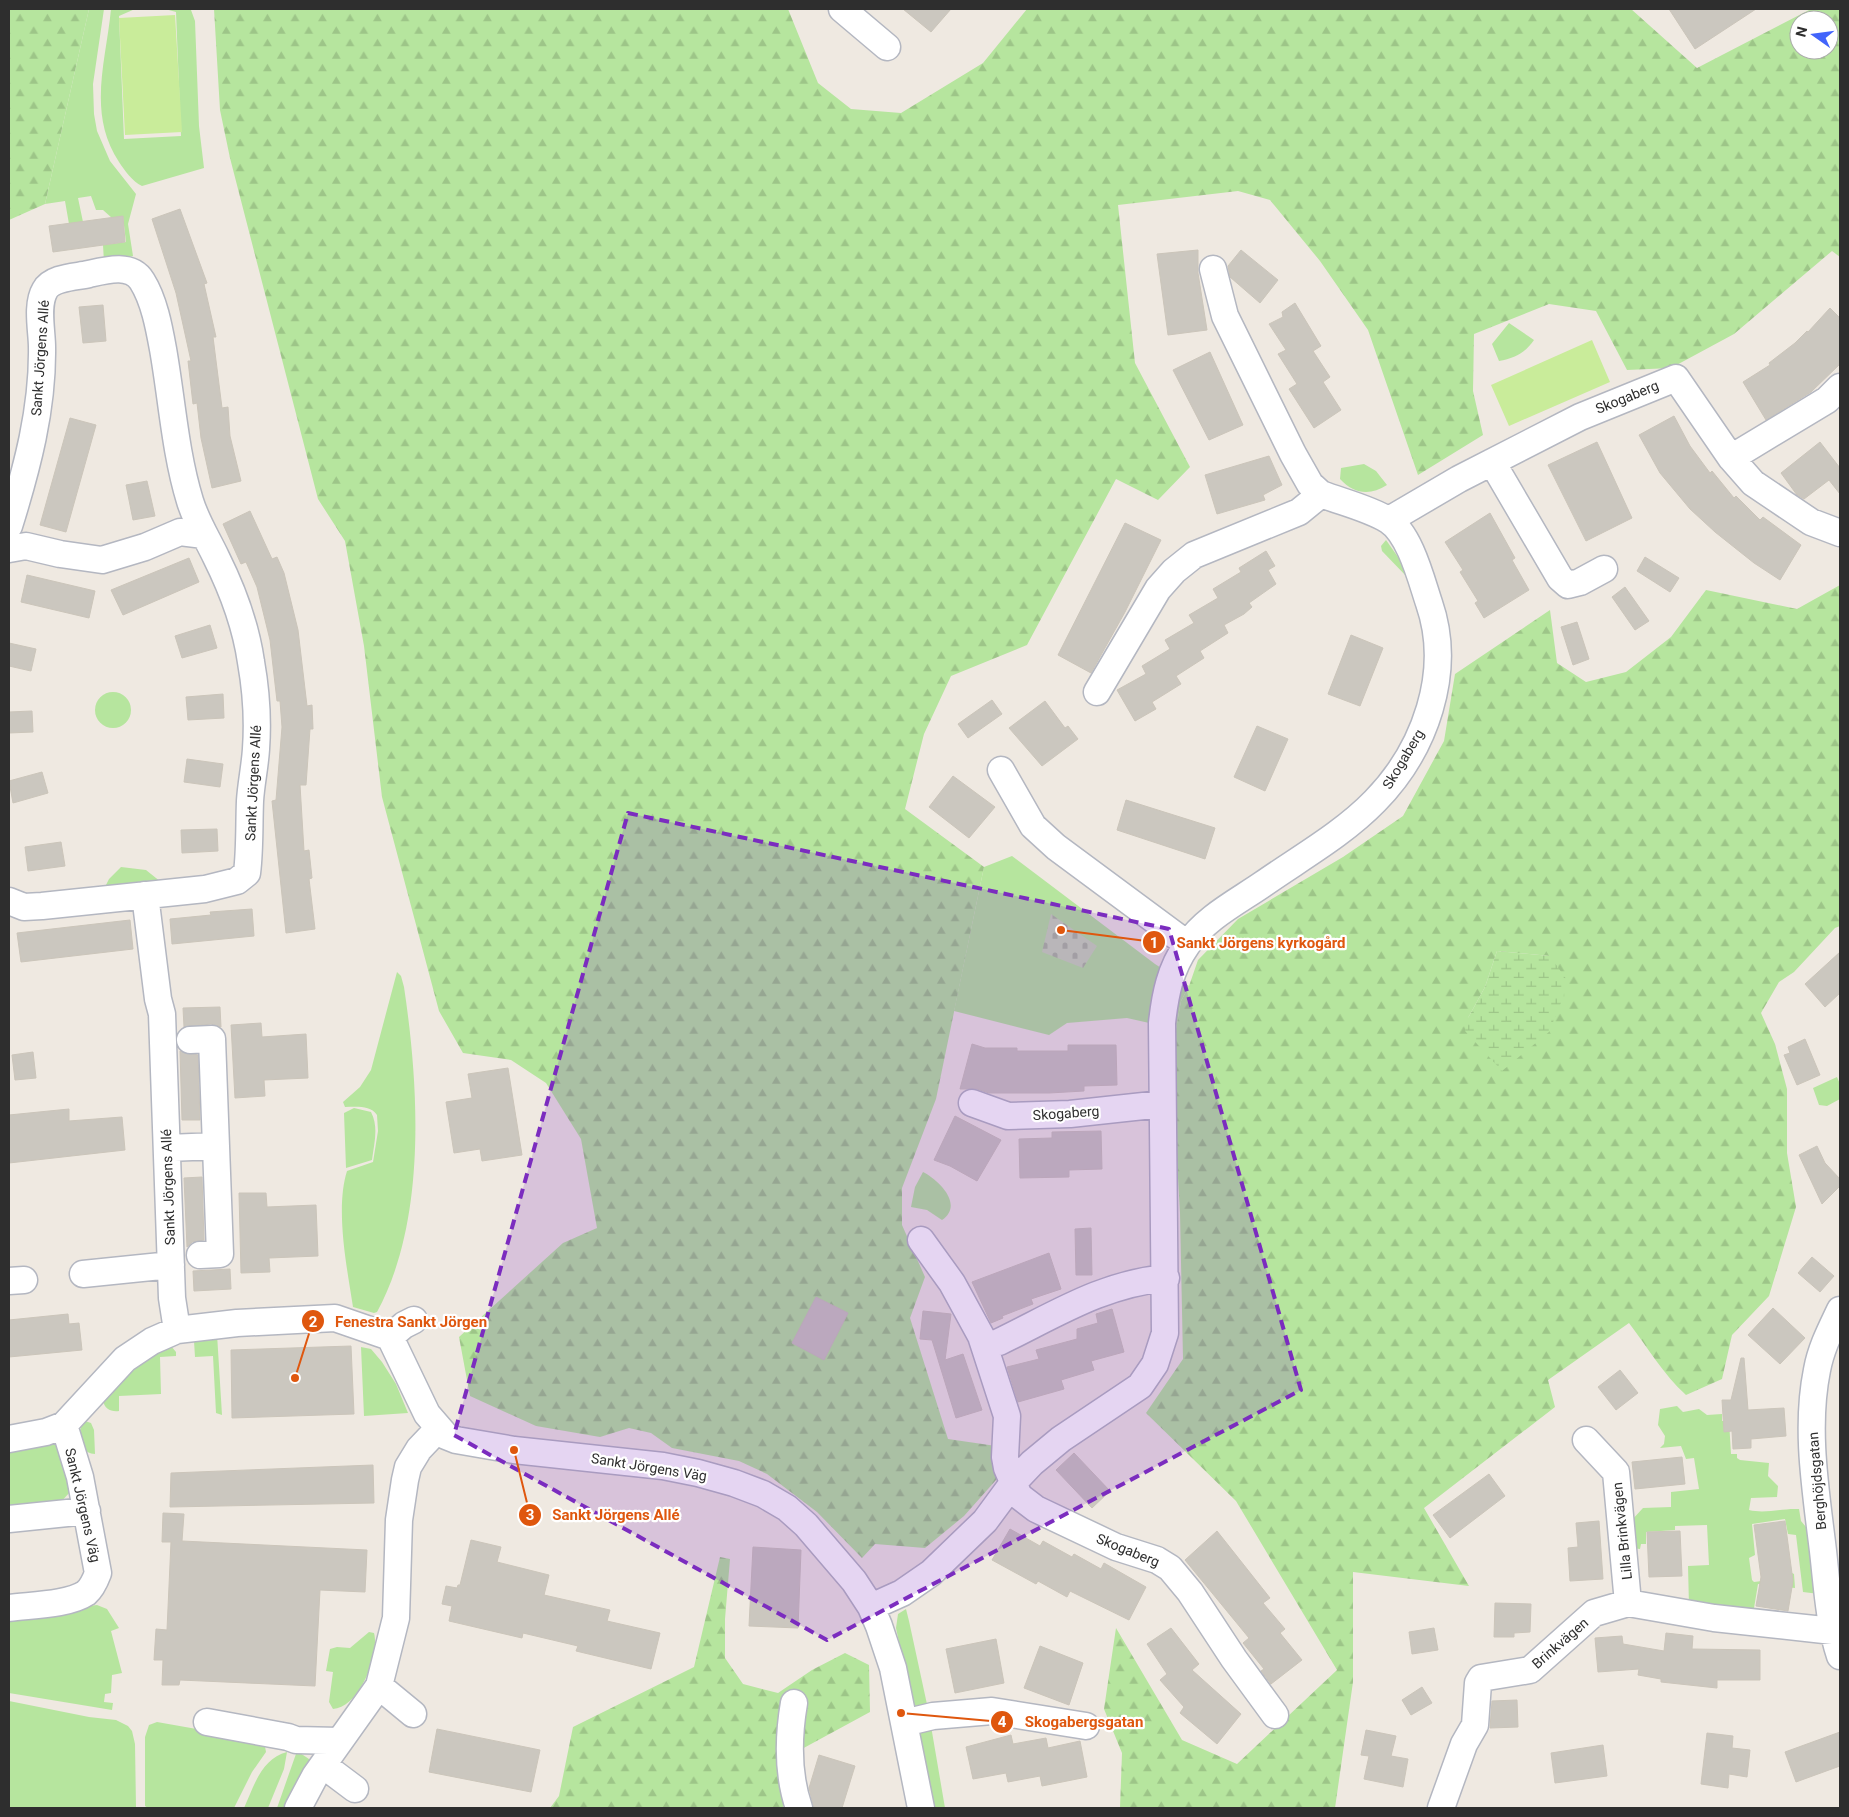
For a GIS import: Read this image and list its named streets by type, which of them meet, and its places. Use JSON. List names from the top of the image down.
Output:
{
  "streets": {
    "street": [
      "Sankt Jörgens Allé",
      "Skogaberg",
      "Sankt Jörgens Väg",
      "Berghöjdsgatan",
      "Lilla Brinkvägen",
      "Brinkvägen"
    ]
  },
  "crossings": [
    ["Skogaberg", "Sankt Jörgens Väg"],
    ["Berghöjdsgatan", "Brinkvägen"],
    ["Lilla Brinkvägen", "Brinkvägen"]
  ],
  "places": [
    "Sankt Jörgens kyrkogård",
    "Fenestra Sankt Jörgen",
    "Sankt Jörgens Allé",
    "Skogabergsgatan"
  ],
  "north": "left"
}
